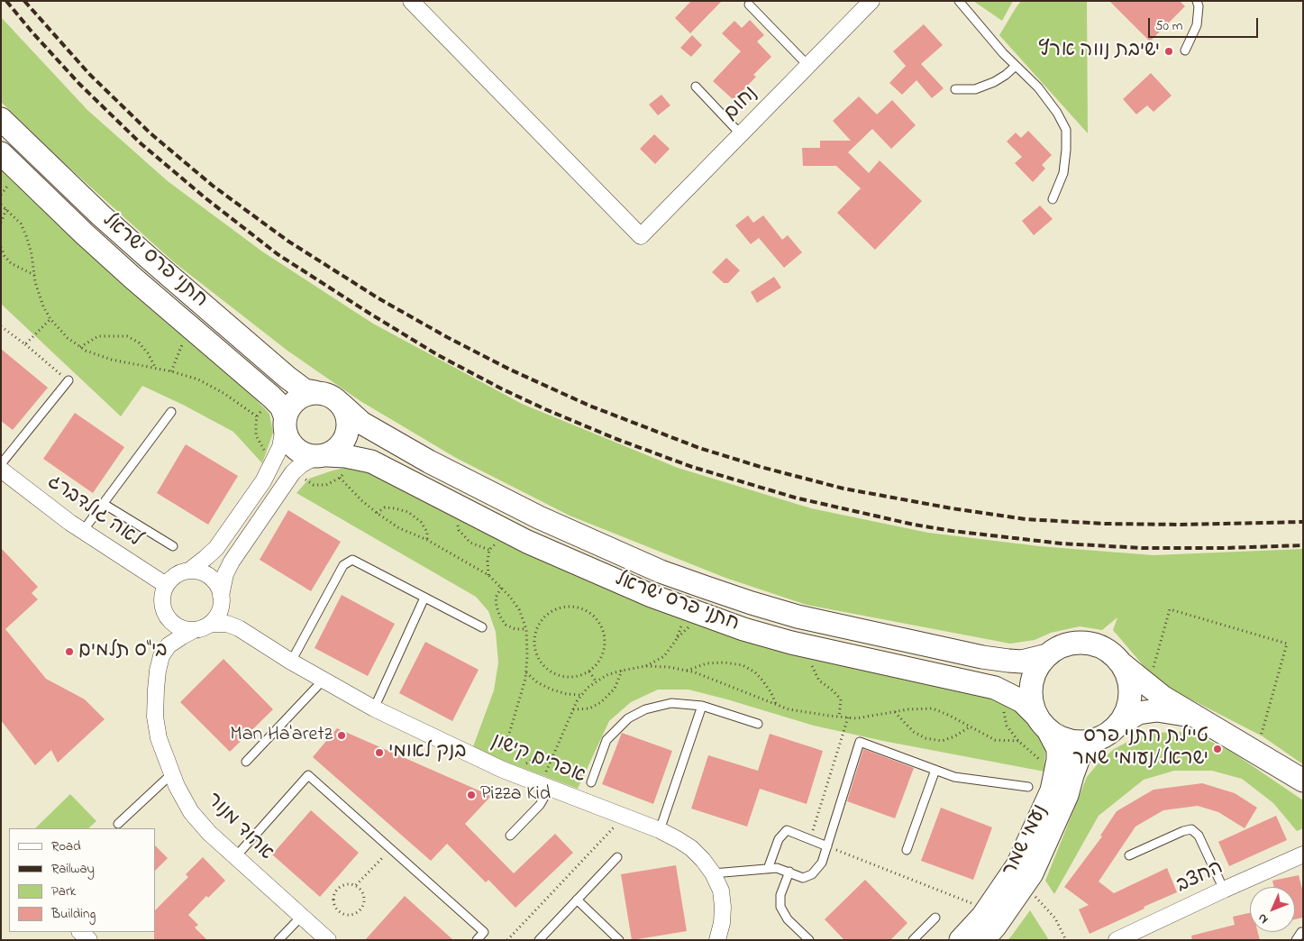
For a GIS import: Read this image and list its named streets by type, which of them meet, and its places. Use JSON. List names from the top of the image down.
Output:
{
  "streets": {
    "main road": ["חתני פרס ישראל", "נעמי שמר"],
    "street": [
      "נחום",
      "לאה גולדברג",
      "אפרים קישון",
      "אהוד מנור",
      "החצב"
    ]
  },
  "crossings": [
    ["חתני פרס ישראל", "נעמי שמר"],
    ["לאה גולדברג", "אפרים קישון"],
    ["לאה גולדברג", "אהוד מנור"],
    ["אפרים קישון", "אהוד מנור"]
  ],
  "places": [
    "ישיבת נווה ארץ",
    "בי\"ס תלמים",
    "Man Ha'aretz",
    "טיילת חתני פרס ישראל/נעומי שמר",
    "בנק לאומי",
    "Pizza Kid"
  ],
  "legend": [
    "Road",
    "Railway",
    "Park",
    "Building"
  ],
  "scale_bar": "50 m",
  "north": "bottom left"
}
